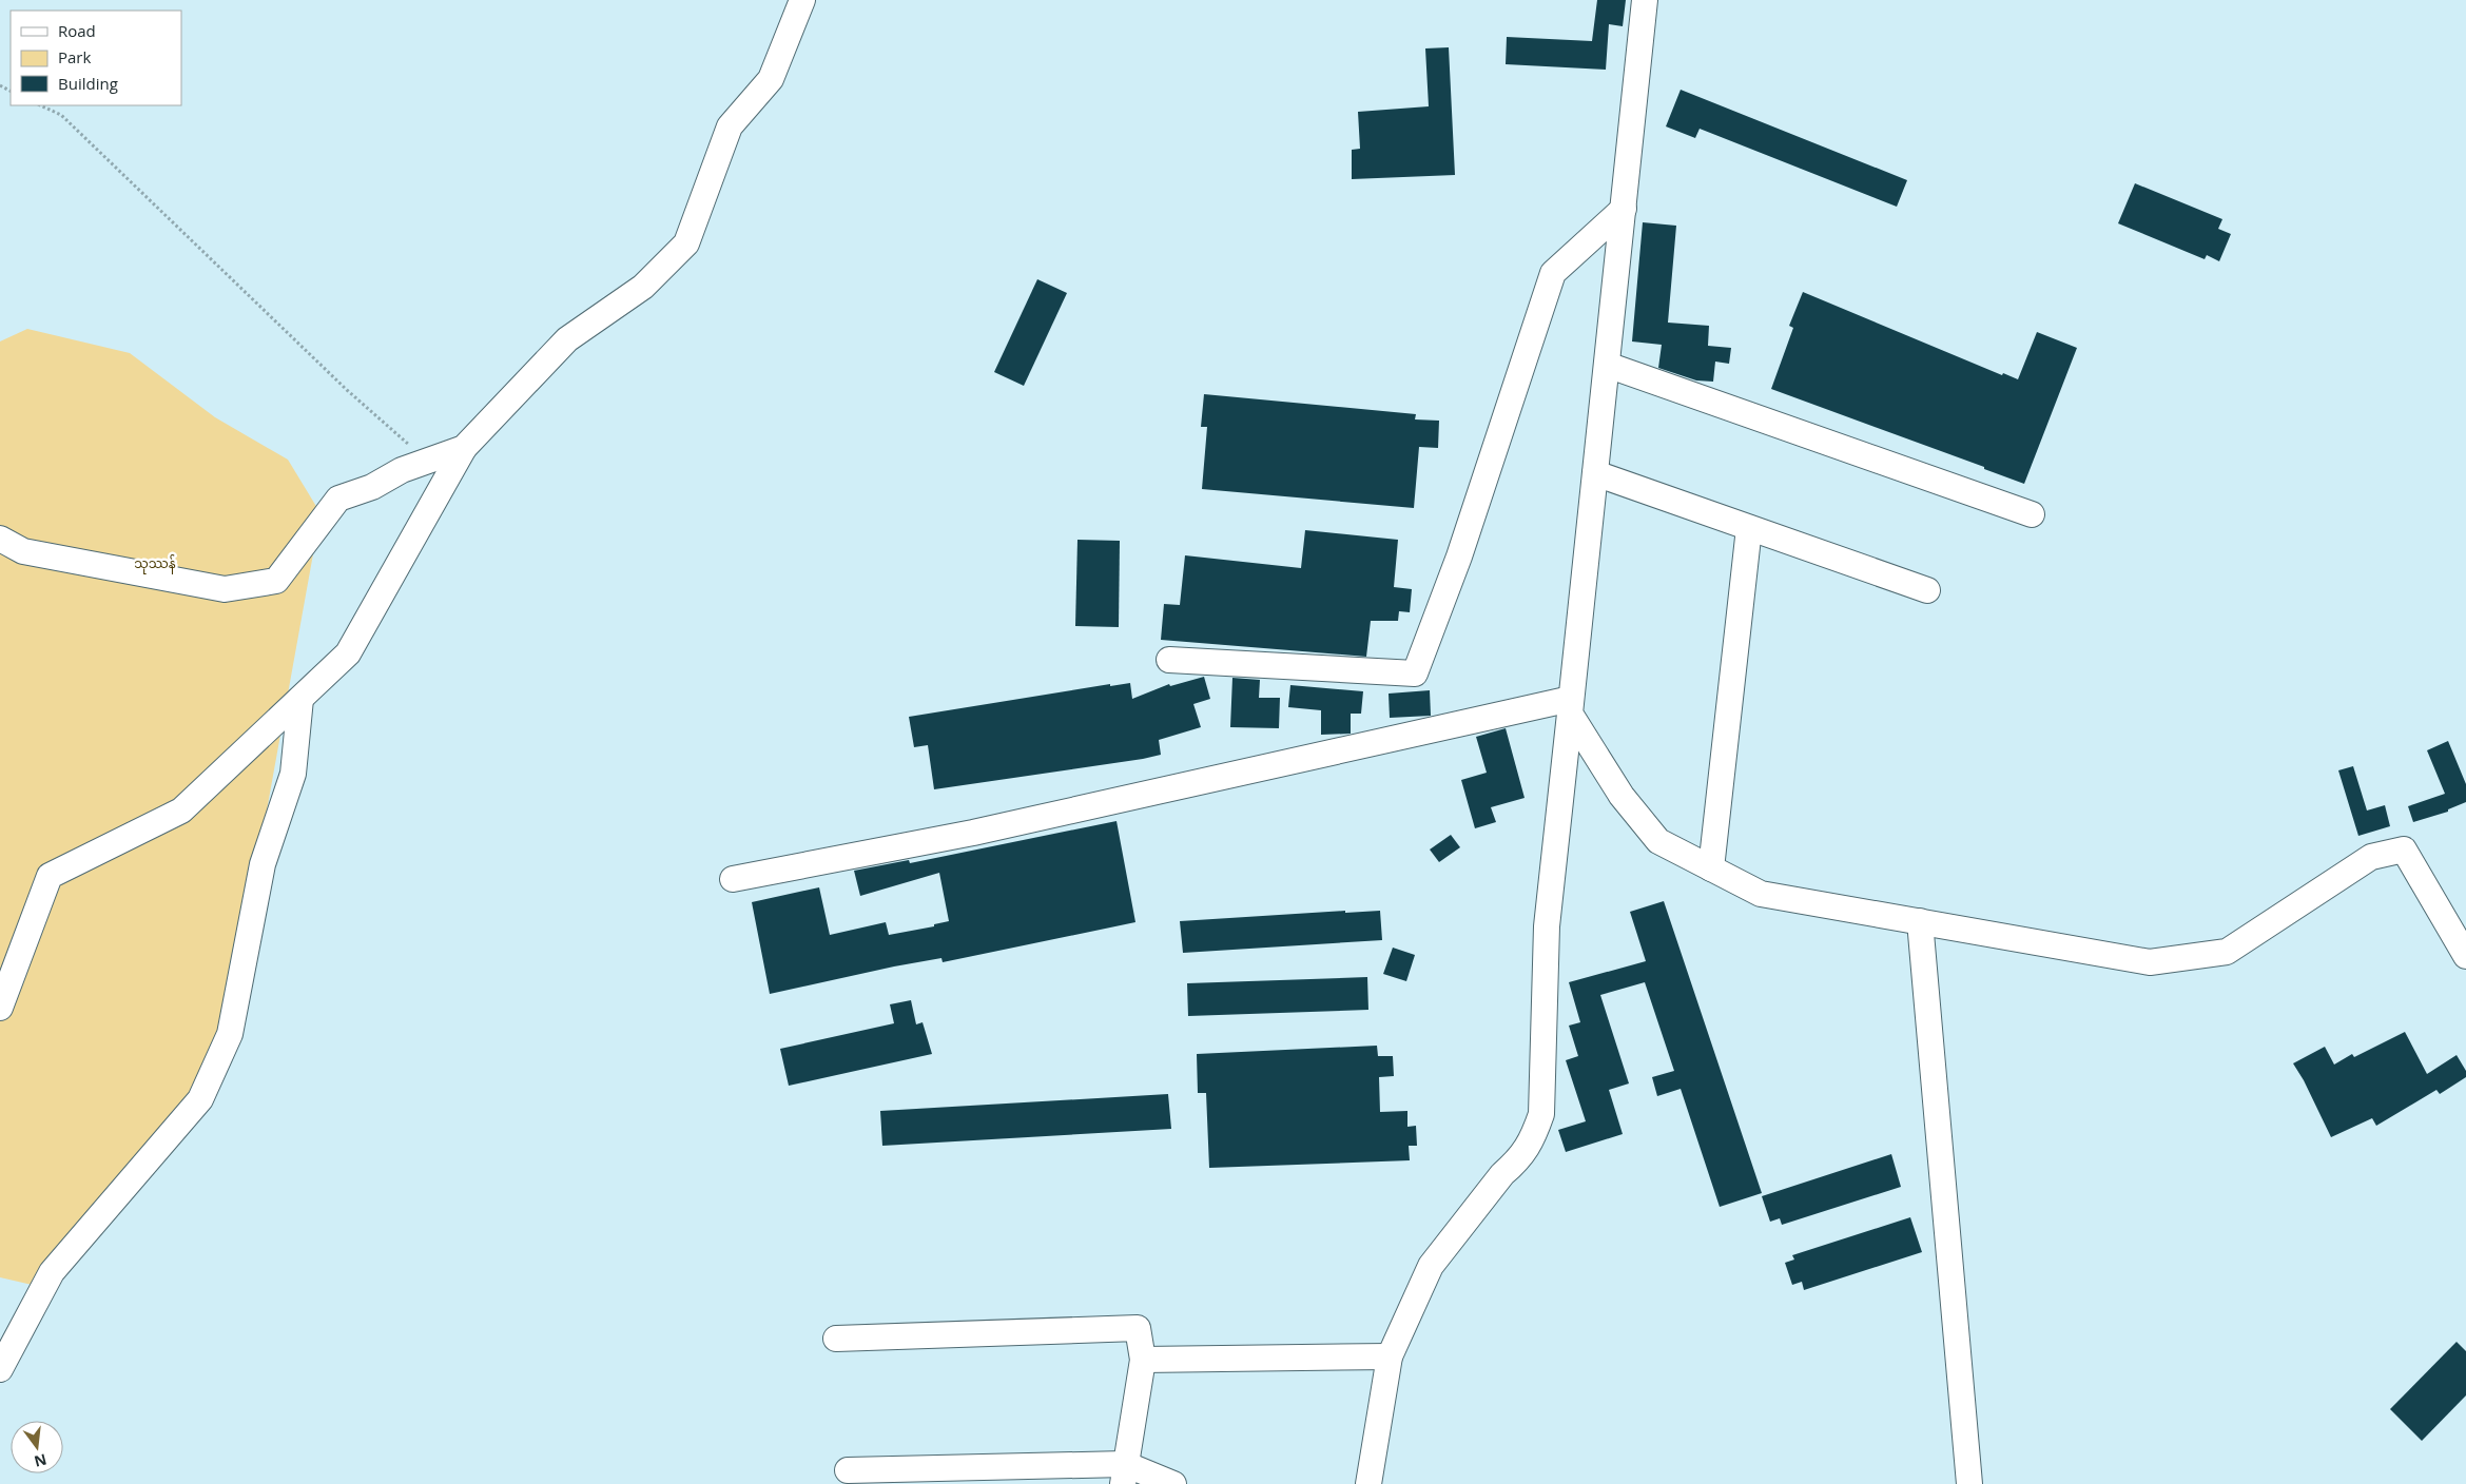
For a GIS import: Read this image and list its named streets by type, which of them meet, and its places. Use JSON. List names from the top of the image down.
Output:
{
  "parks": ["သုဿန်"],
  "legend": ["Road", "Park", "Building"],
  "north": "bottom"
}
